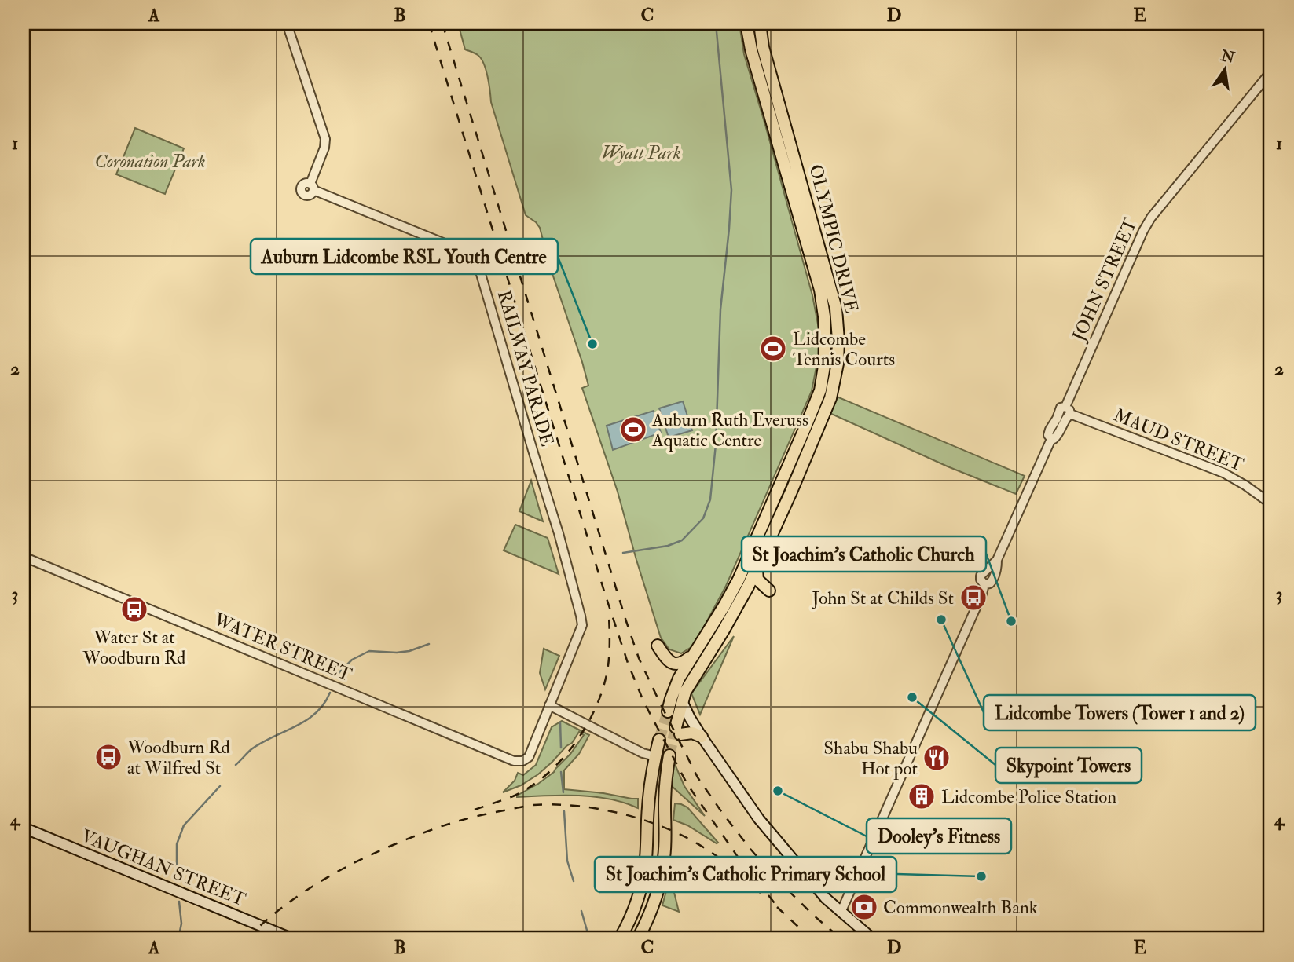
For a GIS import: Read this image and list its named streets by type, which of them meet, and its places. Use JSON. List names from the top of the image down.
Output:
{
  "streets": {
    "highway": ["OLYMPIC DRIVE"],
    "main road": ["VAUGHAN STREET"],
    "street": [
      "JOHN STREET",
      "RAILWAY PARADE",
      "MAUD STREET",
      "WATER STREET"
    ]
  },
  "crossings": [
    ["JOHN STREET", "MAUD STREET"],
    ["RAILWAY PARADE", "WATER STREET"]
  ],
  "parks": ["Wyatt Park", "Coronation Park"],
  "places": {
    "other": [
      "Auburn Lidcombe RSL Youth Centre",
      "Lidcombe Towers (Tower 1 and 2)",
      "St Joachim’s Catholic Church",
      "Skypoint Towers",
      "Dooley's Fitness",
      "St Joachim's Catholic Primary School"
    ],
    "sports": ["Lidcombe Tennis Courts", "Auburn Ruth Everuss Aquatic Centre"],
    "bus stop": ["John St at Childs St", "Water St at Woodburn Rd", "Woodburn Rd at Wilfred St"],
    "restaurant": ["Shabu Shabu Hot pot"],
    "building": ["Lidcombe Police Station"],
    "bank": ["Commonwealth Bank"]
  },
  "north": "top",
  "grid": {
    "columns": [
      "A",
      "B",
      "C",
      "D",
      "E"
    ],
    "rows": [
      "1",
      "2",
      "3",
      "4"
    ]
  }
}
